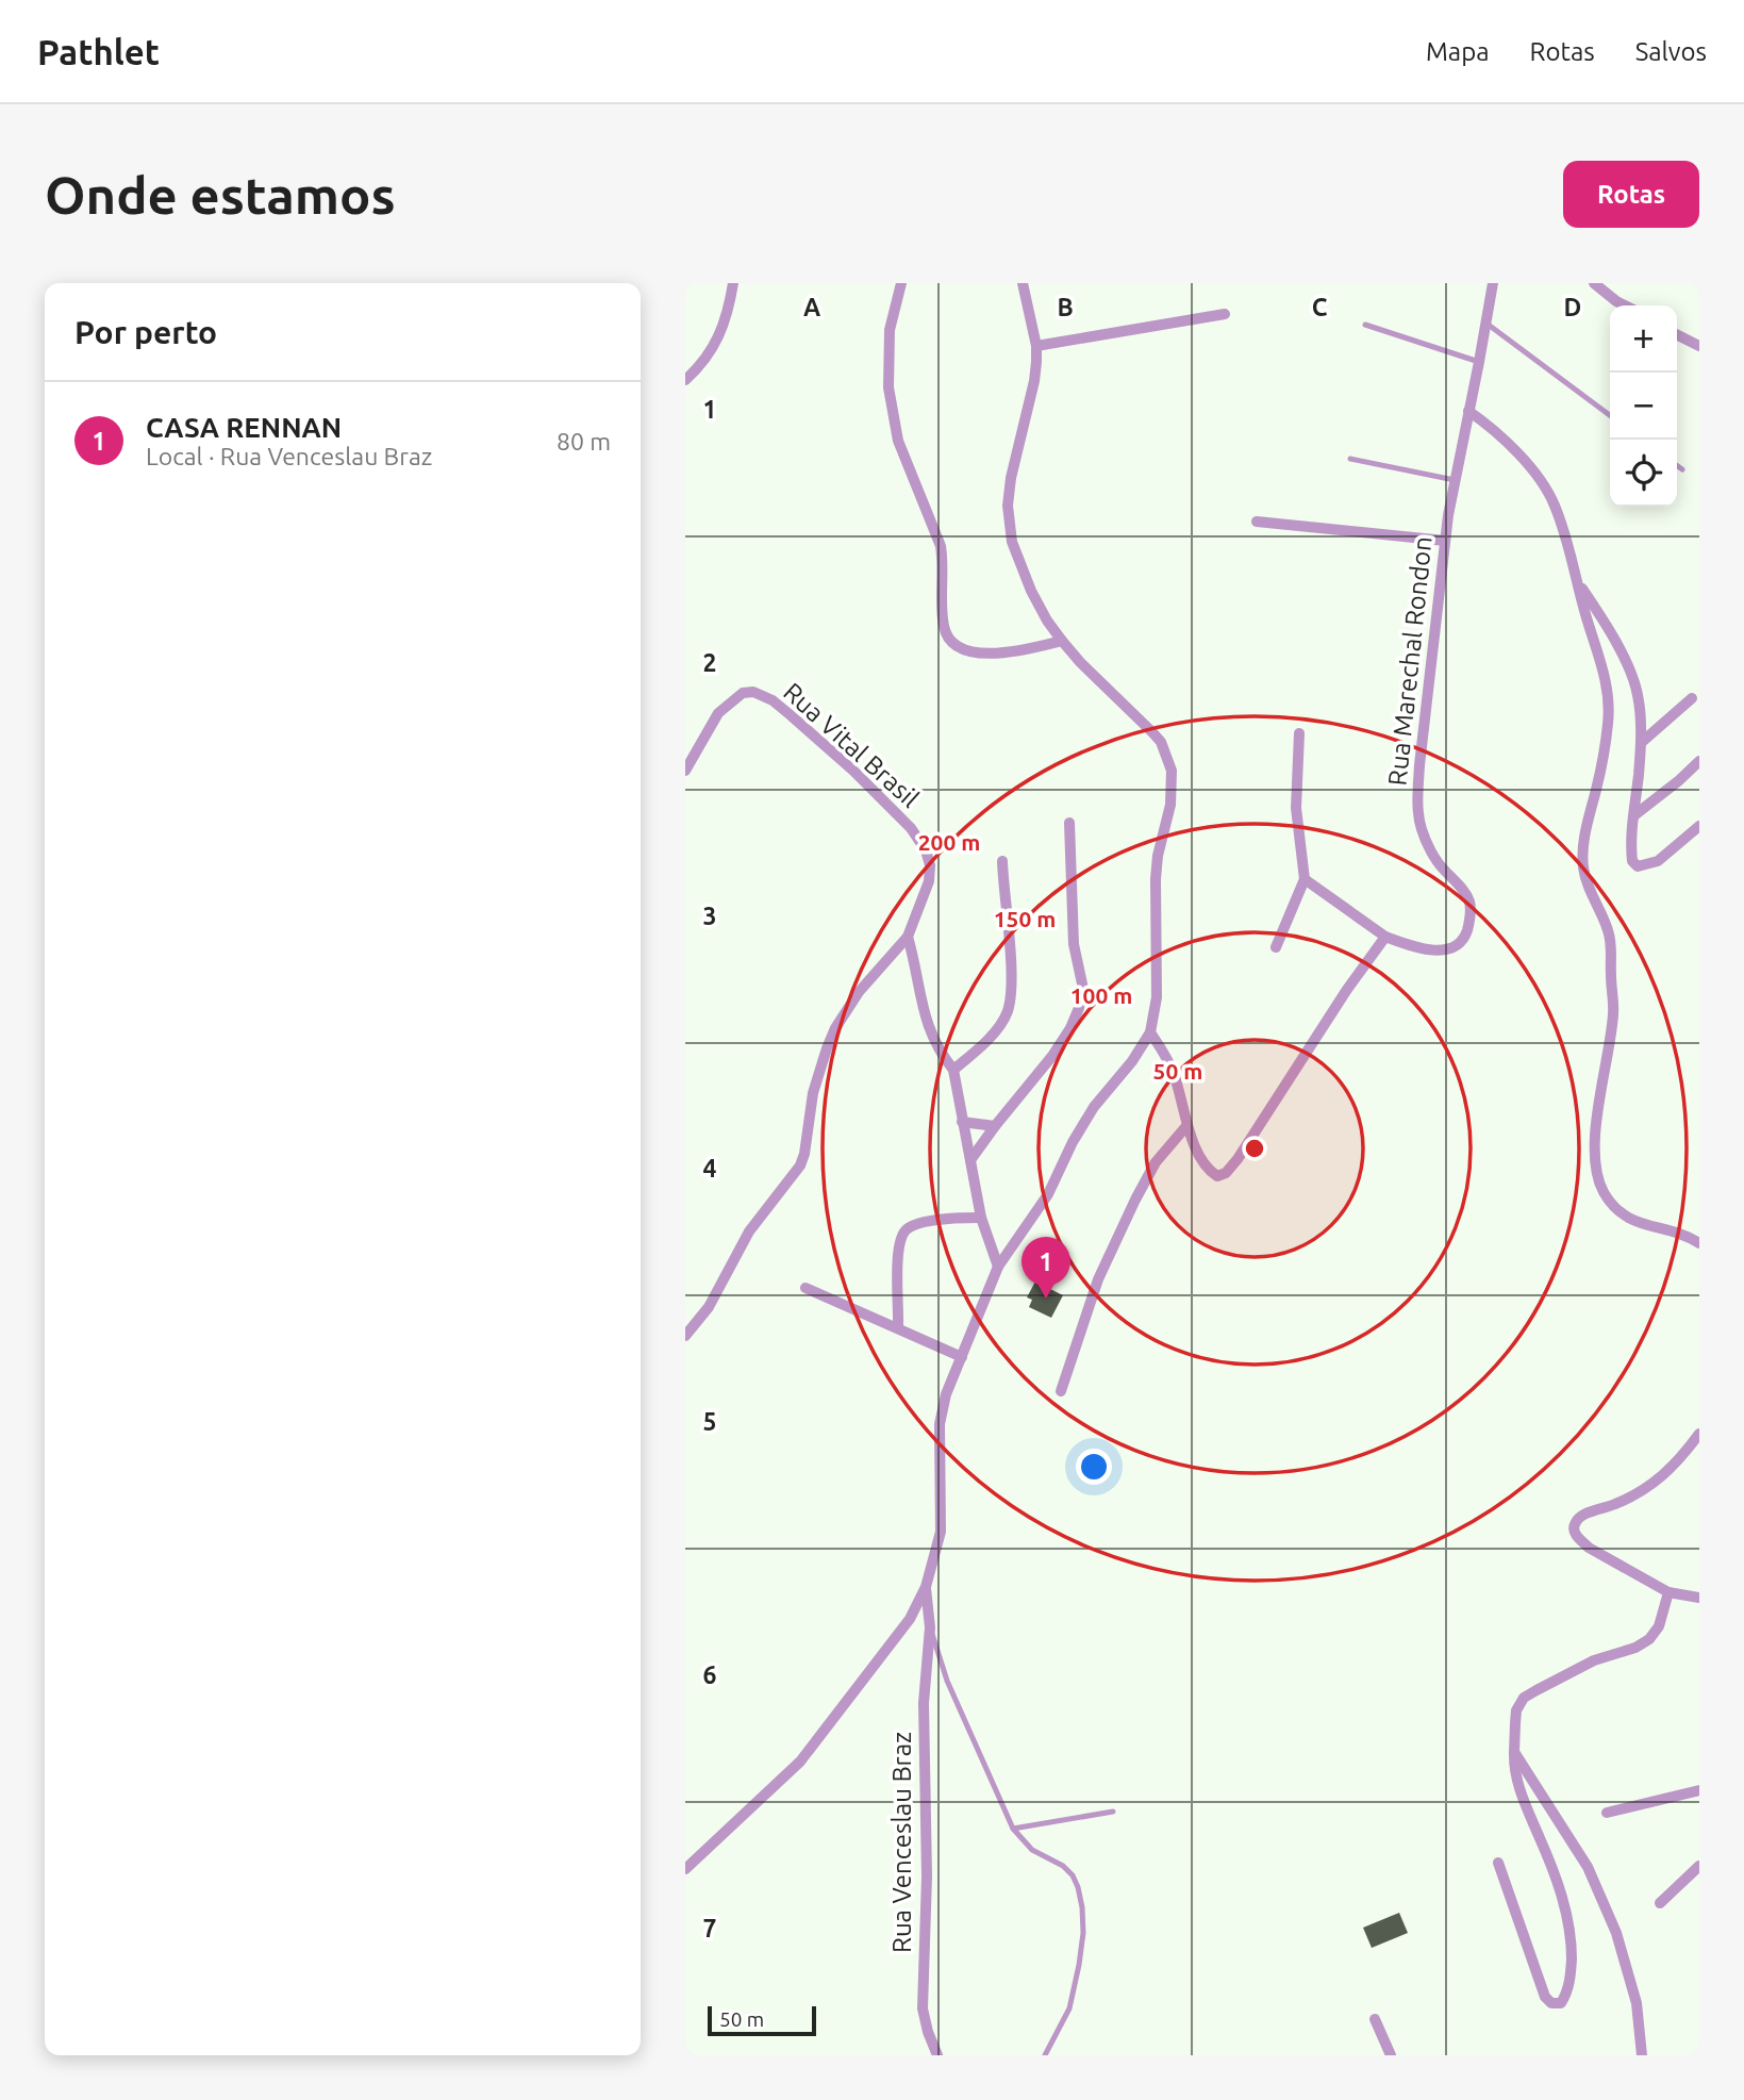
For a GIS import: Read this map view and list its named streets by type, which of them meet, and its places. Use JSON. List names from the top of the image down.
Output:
{
  "streets": {
    "street": ["Rua Marechal Rondon", "Rua Vital Brasil", "Rua Venceslau Braz"]
  },
  "scale_bar": "50 m",
  "page": {
    "header": "Pathlet",
    "nav": ["Mapa", "Rotas", "Salvos"],
    "buttons": "Rotas",
    "title": "Onde estamos",
    "heading": "Por perto",
    "map_buttons": ["+", "−"],
    "list": [
      {
        "mark": "1",
        "name": "CASA RENNAN",
        "note": "Local · Rua Venceslau Braz",
        "value": "80 m"
      }
    ],
    "pins": "1",
    "scale": "50 m"
  },
  "grid": {
    "columns": [
      "A",
      "B",
      "C",
      "D"
    ],
    "rows": [
      "1",
      "2",
      "3",
      "4",
      "5",
      "6",
      "7"
    ]
  },
  "rings": [
    "200 m",
    "150 m",
    "100 m",
    "50 m"
  ]
}
